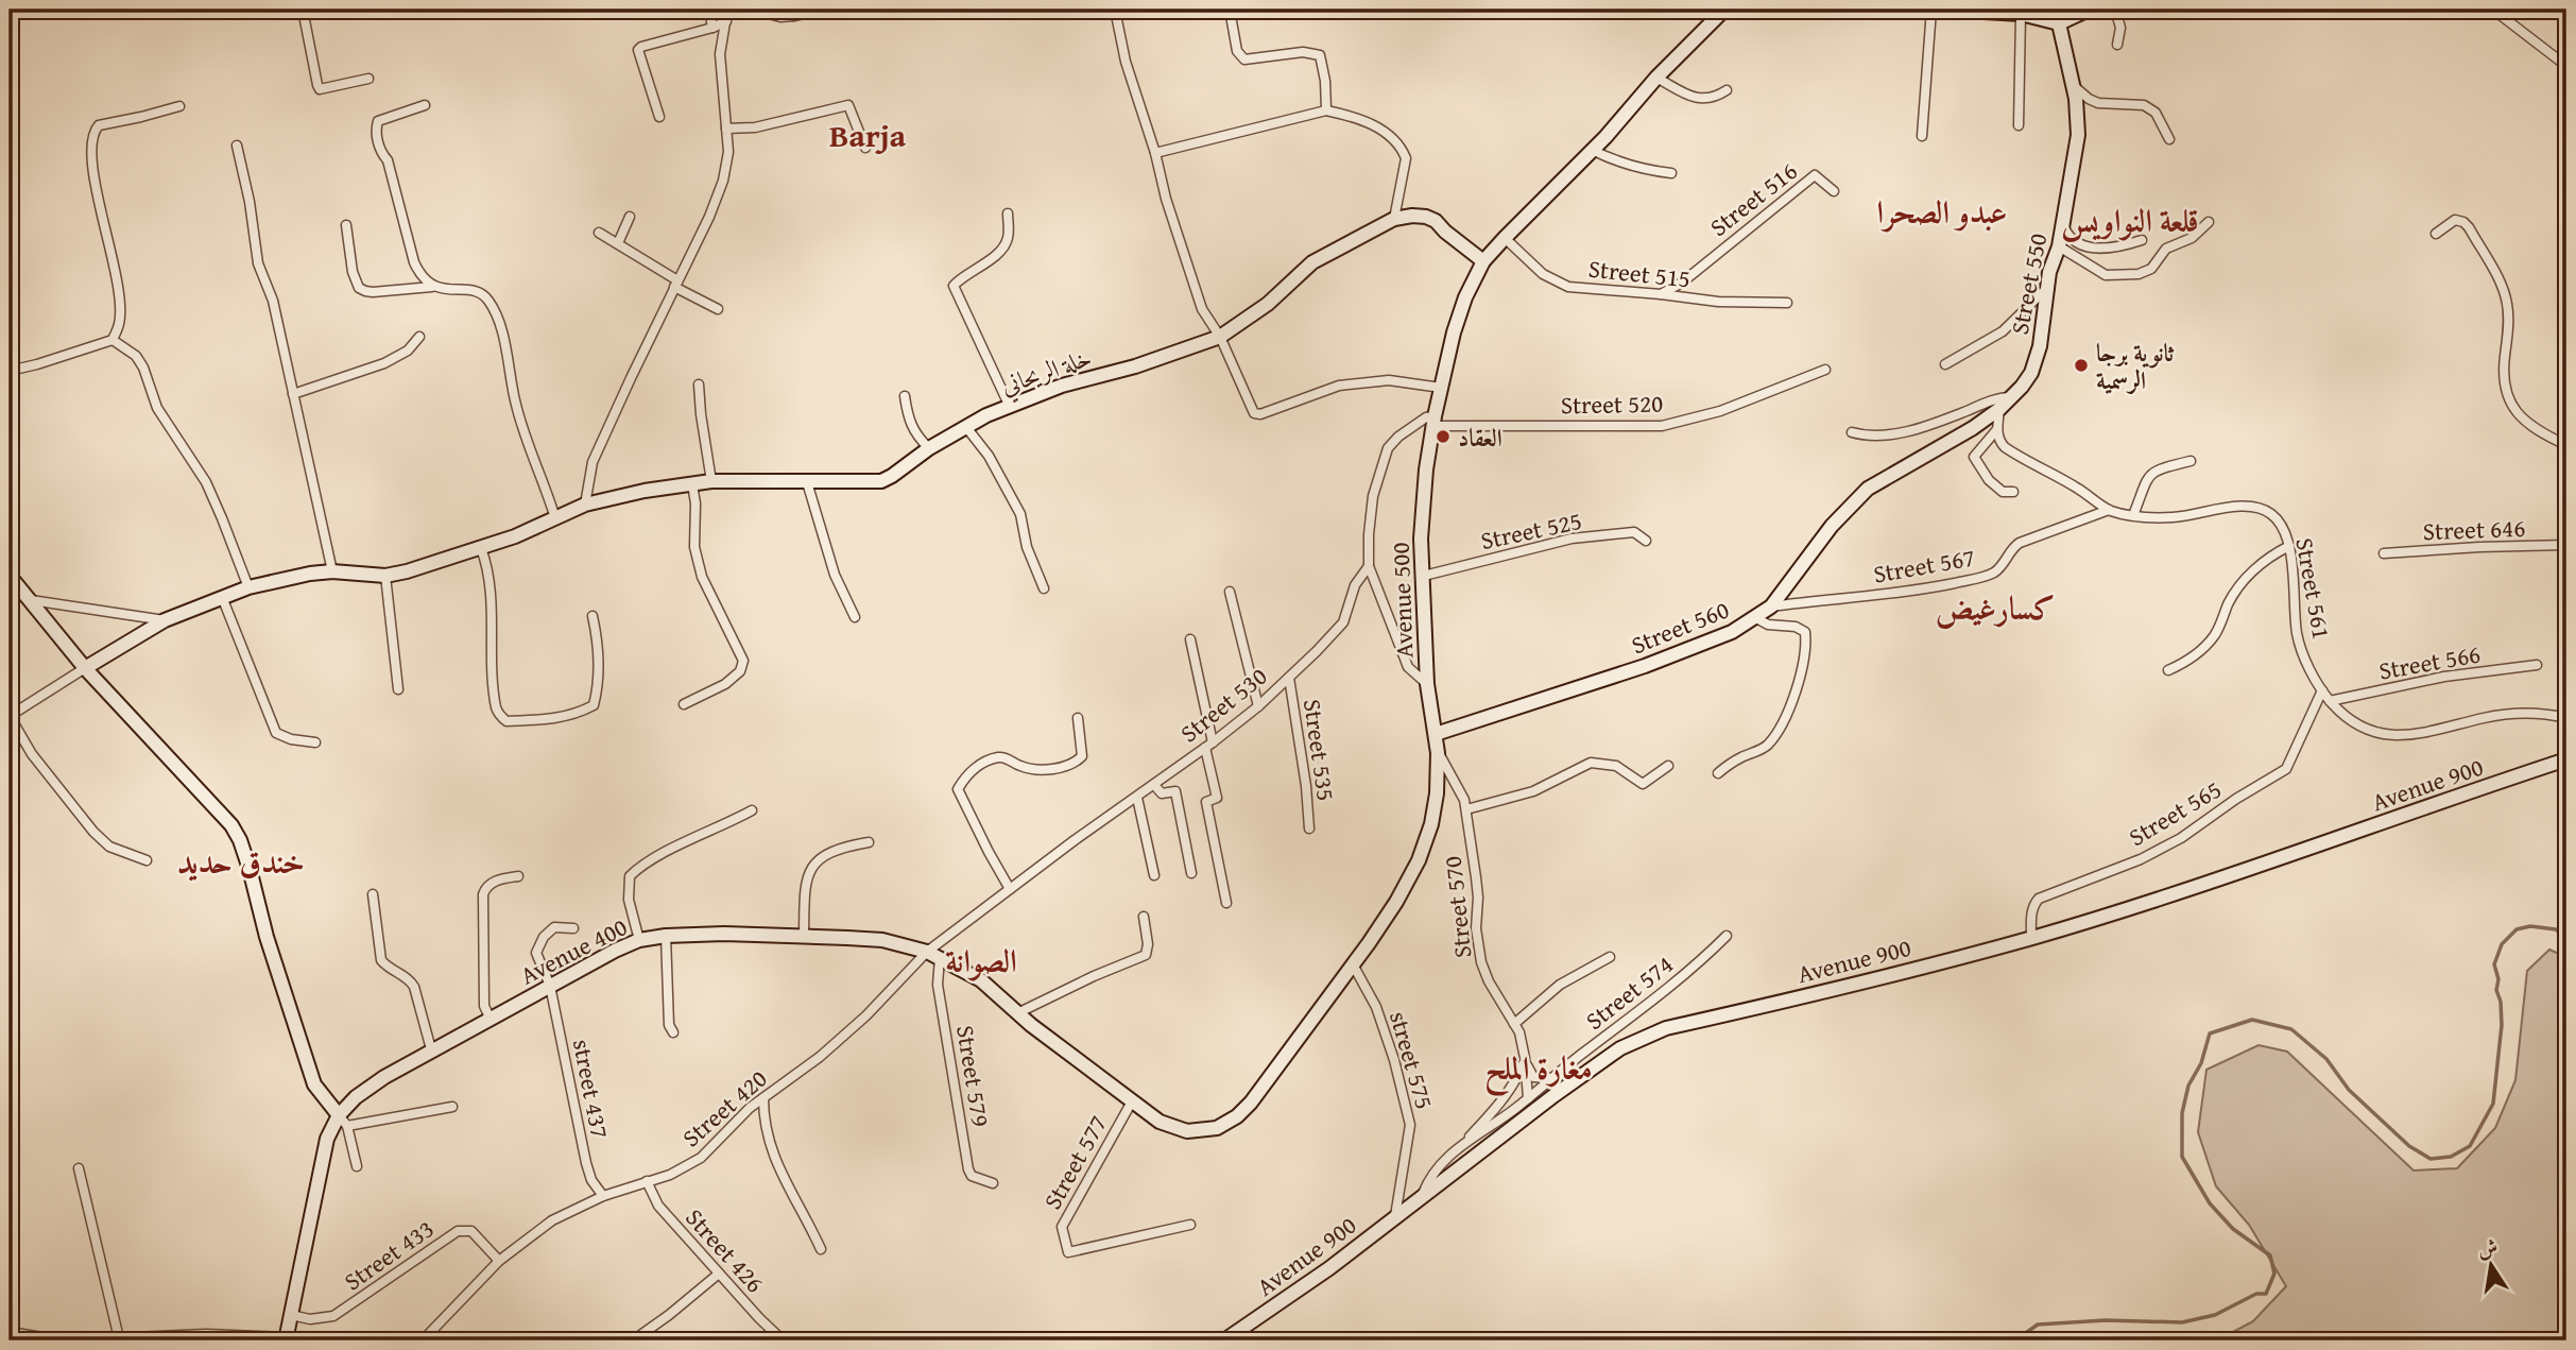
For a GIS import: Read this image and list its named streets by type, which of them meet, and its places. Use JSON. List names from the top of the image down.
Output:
{
  "streets": {
    "main road": [
      "Street 550",
      "خلة الريحاني",
      "Avenue 500",
      "Street 560",
      "Avenue 900",
      "Avenue 400"
    ],
    "street": [
      "Street 516",
      "Street 515",
      "Street 520",
      "Street 646",
      "Street 525",
      "Street 567",
      "Street 561",
      "Street 566",
      "Street 530",
      "Street 535",
      "Street 565",
      "Street 570",
      "Street 574",
      "street 575",
      "Street 579",
      "street 437",
      "Street 420",
      "Street 577",
      "Street 426",
      "Street 433"
    ]
  },
  "crossings": [
    ["Street 516", "Street 515"],
    ["Street 515", "Avenue 500"],
    ["Street 550", "Street 560"],
    ["خلة الريحاني", "Avenue 500"],
    ["Street 520", "Avenue 500"],
    ["Street 520", "Street 530"],
    ["Street 525", "Avenue 500"],
    ["Street 567", "Street 561"],
    ["Street 567", "Street 560"],
    ["Street 561", "Street 566"],
    ["Street 561", "Street 565"],
    ["Avenue 500", "Street 560"],
    ["Avenue 500", "Street 530"],
    ["Avenue 500", "Street 570"],
    ["Avenue 500", "Avenue 400"],
    ["Avenue 500", "street 575"],
    ["Avenue 500", "Street 577"],
    ["Street 530", "Street 535"],
    ["Street 530", "Avenue 400"],
    ["Street 530", "Street 420"],
    ["Avenue 900", "Street 565"],
    ["Avenue 900", "Street 574"],
    ["Avenue 900", "street 575"],
    ["Street 570", "Street 574"],
    ["Avenue 400", "Street 579"],
    ["Avenue 400", "street 437"],
    ["Avenue 400", "Street 420"],
    ["Avenue 400", "Street 577"],
    ["Avenue 400", "Street 433"],
    ["street 437", "Street 420"],
    ["Street 420", "Street 426"],
    ["Street 420", "Street 433"]
  ],
  "districts": [
    "Barja",
    "عبدو الصحرا",
    "قلعة النواويس",
    "كسارغيض",
    "خندق حديد",
    "الصوانة",
    "مغارة الملح"
  ],
  "places": ["ثانوية برجا الرسمية", "العقاد"],
  "north": "top"
}
